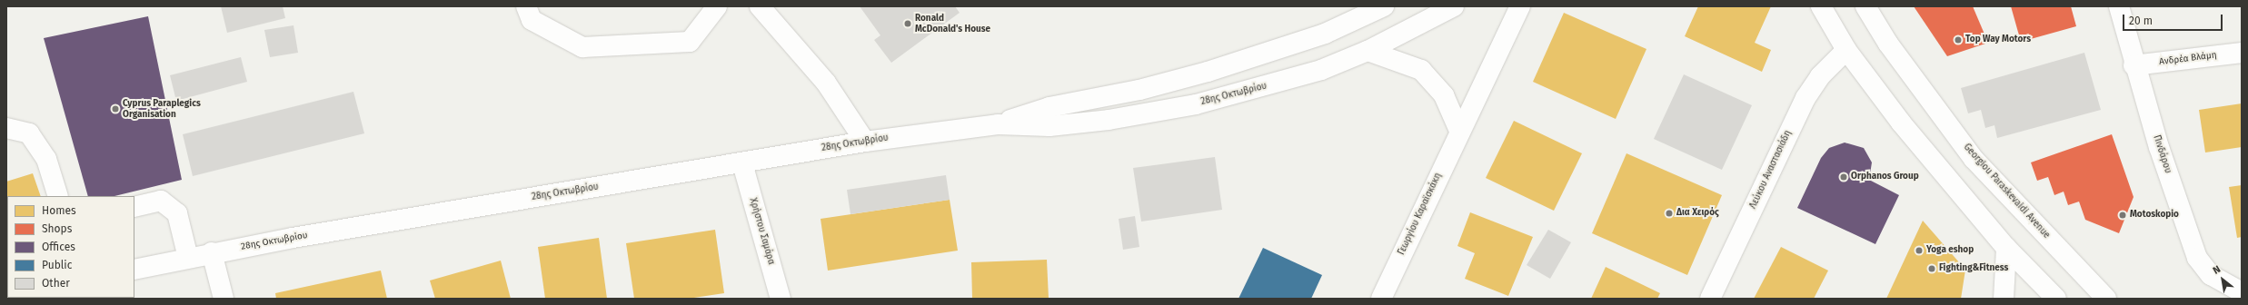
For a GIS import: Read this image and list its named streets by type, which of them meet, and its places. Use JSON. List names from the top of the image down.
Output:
{
  "streets": {
    "street": [
      "Ανδρέα Βλάμη",
      "28ης Οκτωβρίου",
      "Πινδάρου",
      "Λεύκου Αναστασιάδη",
      "Georgiou Paraskevaidi Avenue",
      "Γεωργίου Καραϊσκάκη",
      "Χρήστου Σαμάρα"
    ]
  },
  "crossings": [
    ["Ανδρέα Βλάμη", "Πινδάρου"],
    ["28ης Οκτωβρίου", "Χρήστου Σαμάρα"]
  ],
  "places": [
    "Ronald McDonald's House",
    "Top Way Motors",
    "Cyprus Paraplegics Organisation",
    "Orphanos Group",
    "Δια Χειρός",
    "Motoskopio",
    "Yoga eshop",
    "Fighting&Fitness"
  ],
  "legend": [
    "Homes",
    "Shops",
    "Offices",
    "Public",
    "Other"
  ],
  "scale_bar": "20 m",
  "north": "top left"
}
